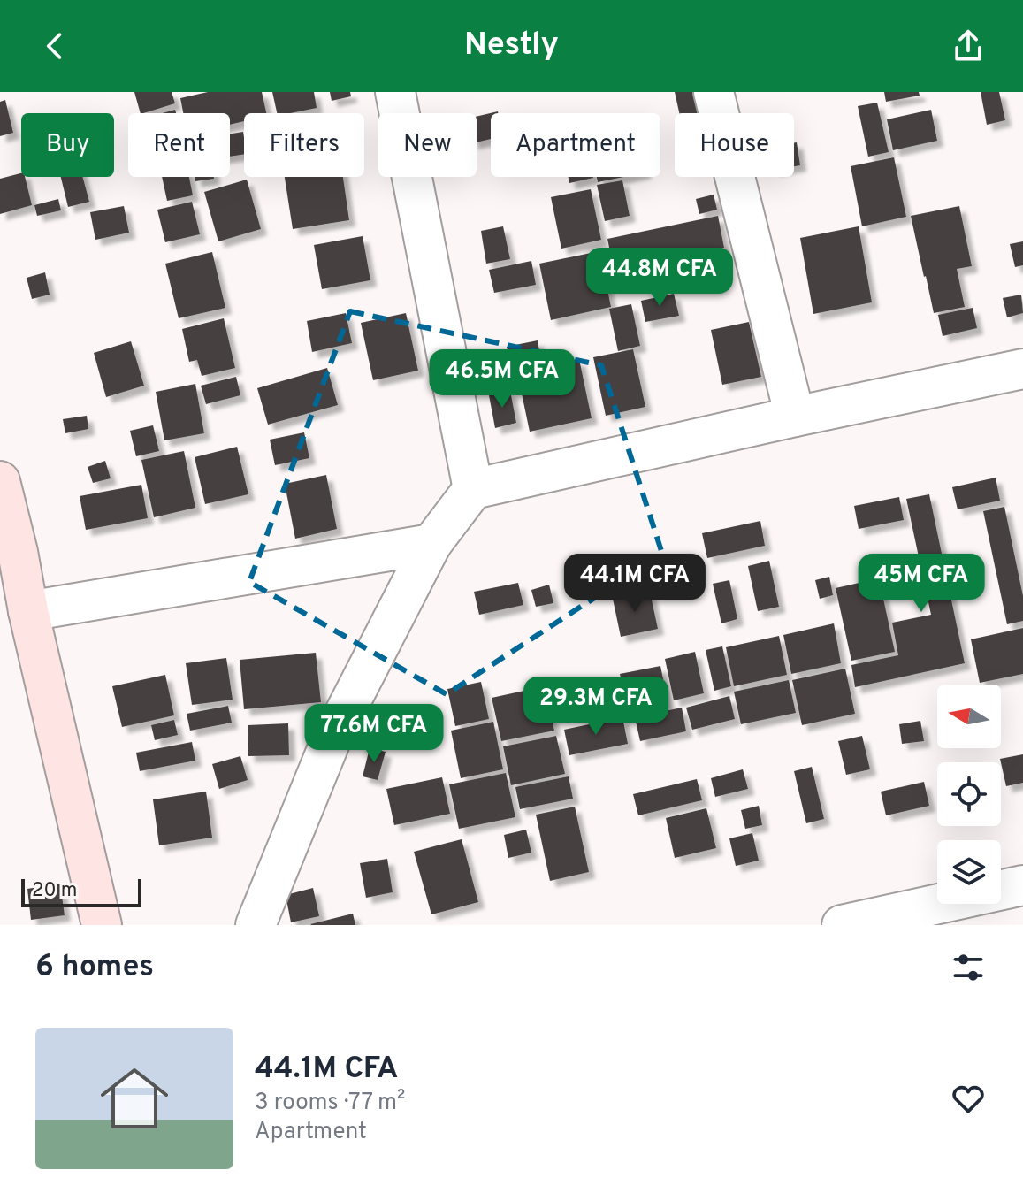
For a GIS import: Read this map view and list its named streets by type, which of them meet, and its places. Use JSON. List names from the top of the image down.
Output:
{
  "scale_bar": "20 m",
  "north": "left",
  "page": {
    "header": "Nestly",
    "chip": [
      "Buy",
      "Rent",
      "Filters",
      "New",
      "Apartment",
      "House"
    ],
    "price": [
      "44.8M CFA",
      "46.5M CFA",
      "44.1M CFA",
      "45M CFA",
      "29.3M CFA",
      "77.6M CFA"
    ],
    "scale": "20 m",
    "heading": "6 homes",
    "list": [
      {
        "name": "44.1M CFA",
        "note": "3 rooms · 77 m² · Apartment"
      }
    ]
  }
}
